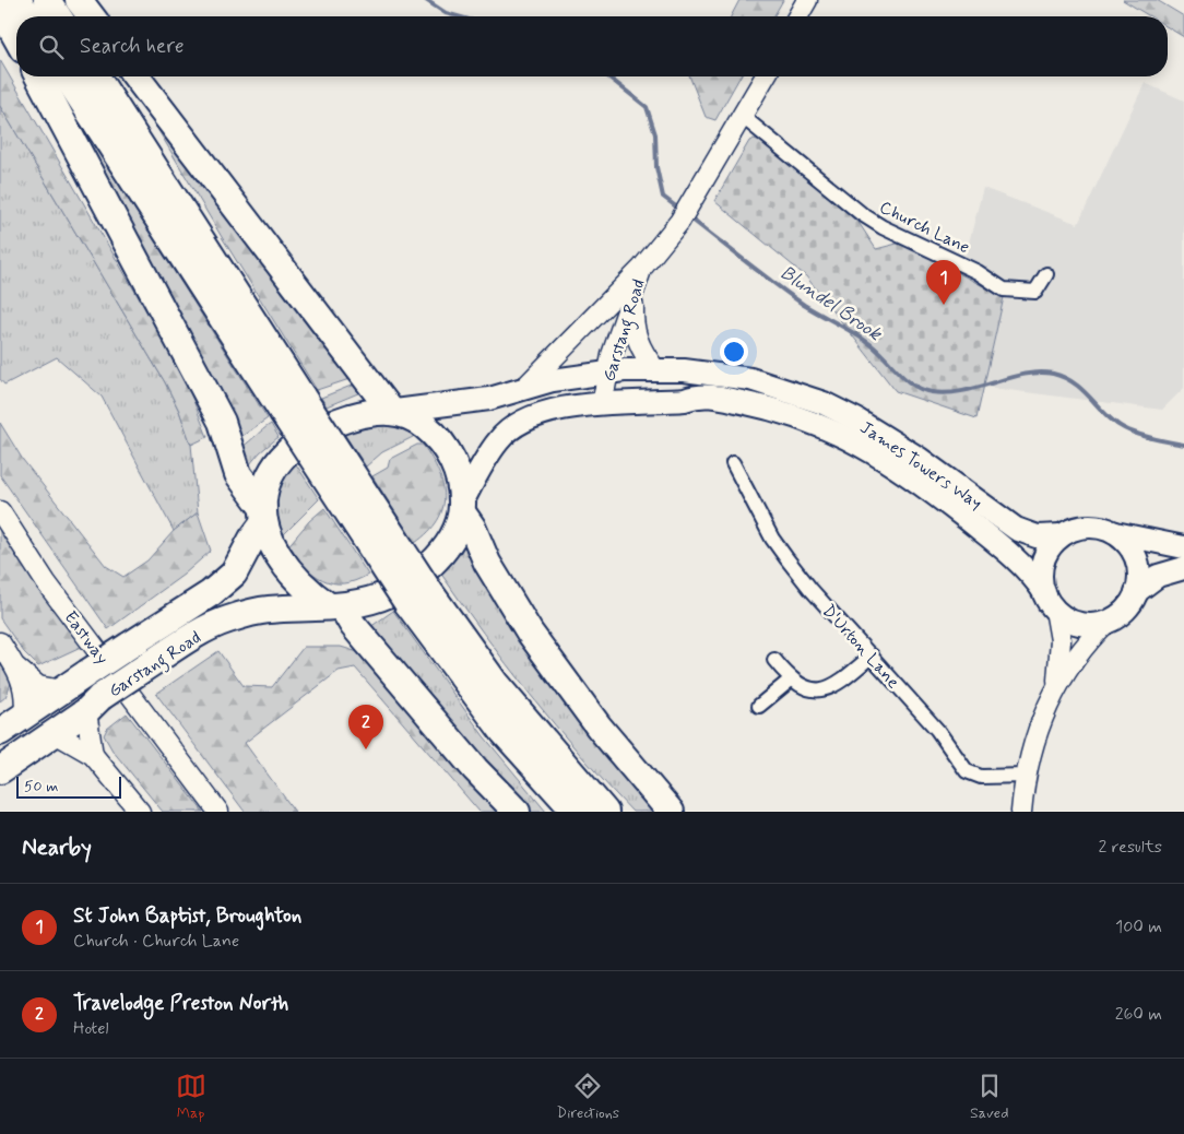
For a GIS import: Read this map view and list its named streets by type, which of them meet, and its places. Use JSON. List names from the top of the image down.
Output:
{
  "streets": {
    "highway": ["Garstang Road"],
    "main road": ["James Towers Way"],
    "street": ["Church Lane", "Eastway", "D'Urton Lane"]
  },
  "crossings": [
    ["Church Lane", "Garstang Road"],
    ["Garstang Road", "James Towers Way"]
  ],
  "water": ["Blundel Brook"],
  "scale_bar": "50 m",
  "page": {
    "search": "Search here",
    "pins": ["1", "2"],
    "scale": "50 m",
    "heading": ["Nearby", "2 results"],
    "list": [
      {
        "mark": "1",
        "name": "St John Baptist, Broughton",
        "note": "Church · Church Lane",
        "value": "100 m"
      },
      {
        "mark": "2",
        "name": "Travelodge Preston North",
        "note": "Hotel",
        "value": "260 m"
      }
    ],
    "nav": ["Map", "Directions", "Saved"]
  }
}
